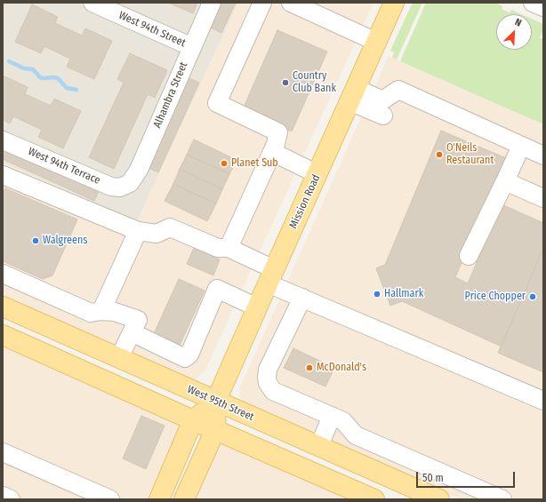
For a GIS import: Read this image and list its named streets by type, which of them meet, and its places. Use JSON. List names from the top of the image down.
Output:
{
  "streets": {
    "main road": ["Mission Road", "West 95th Street"],
    "lane": ["West 94th Street", "Alhambra Street", "West 94th Terrace"]
  },
  "crossings": [
    ["West 94th Street", "Alhambra Street"],
    ["Alhambra Street", "West 94th Terrace"],
    ["Mission Road", "West 95th Street"]
  ],
  "places": [
    "Country Club Bank",
    "O'Neils Restaurant",
    "Planet Sub",
    "Walgreens",
    "Hallmark",
    "Price Chopper",
    "McDonald's"
  ],
  "scale_bar": "50 m",
  "north": "top right"
}
